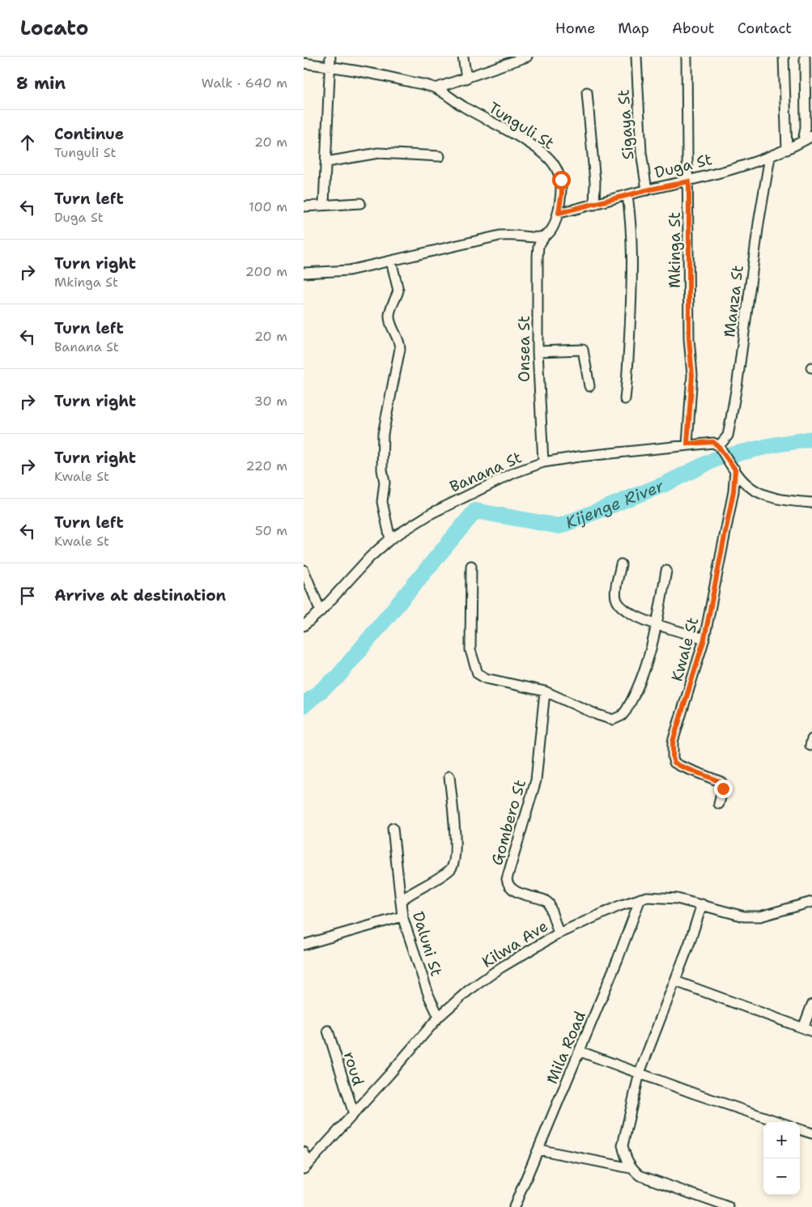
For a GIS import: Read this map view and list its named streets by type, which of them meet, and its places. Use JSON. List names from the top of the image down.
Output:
{
  "streets": {
    "street": [
      "Sigaya St",
      "Tunguli St",
      "Duga St",
      "Mkinga St",
      "Manza St",
      "Onsea St",
      "Banana St",
      "Kwale St",
      "Gombero St",
      "Daluni St",
      "Kilwa Ave",
      "Mila Road",
      "roud"
    ]
  },
  "crossings": [
    ["Sigaya St", "Duga St"],
    ["Tunguli St", "Duga St"],
    ["Tunguli St", "Onsea St"],
    ["Duga St", "Mkinga St"],
    ["Duga St", "Manza St"],
    ["Mkinga St", "Banana St"],
    ["Manza St", "Banana St"],
    ["Onsea St", "Banana St"],
    ["Gombero St", "Kilwa Ave"],
    ["Daluni St", "Kilwa Ave"],
    ["Kilwa Ave", "Mila Road"],
    ["Kilwa Ave", "roud"]
  ],
  "water": ["Kijenge River"],
  "page": {
    "header": "Locato",
    "nav": [
      "Home",
      "Map",
      "About",
      "Contact"
    ],
    "heading": ["8 min", "Walk · 640 m"],
    "list": [
      ["Continue", "Tunguli St", "20 m"],
      ["Turn left", "Duga St", "100 m"],
      ["Turn right", "Mkinga St", "200 m"],
      ["Turn left", "Banana St", "20 m"],
      ["Turn right", "30 m"],
      ["Turn right", "Kwale St", "220 m"],
      ["Turn left", "Kwale St", "50 m"],
      "Arrive at destination"
    ],
    "map_buttons": ["+", "−"]
  }
}
